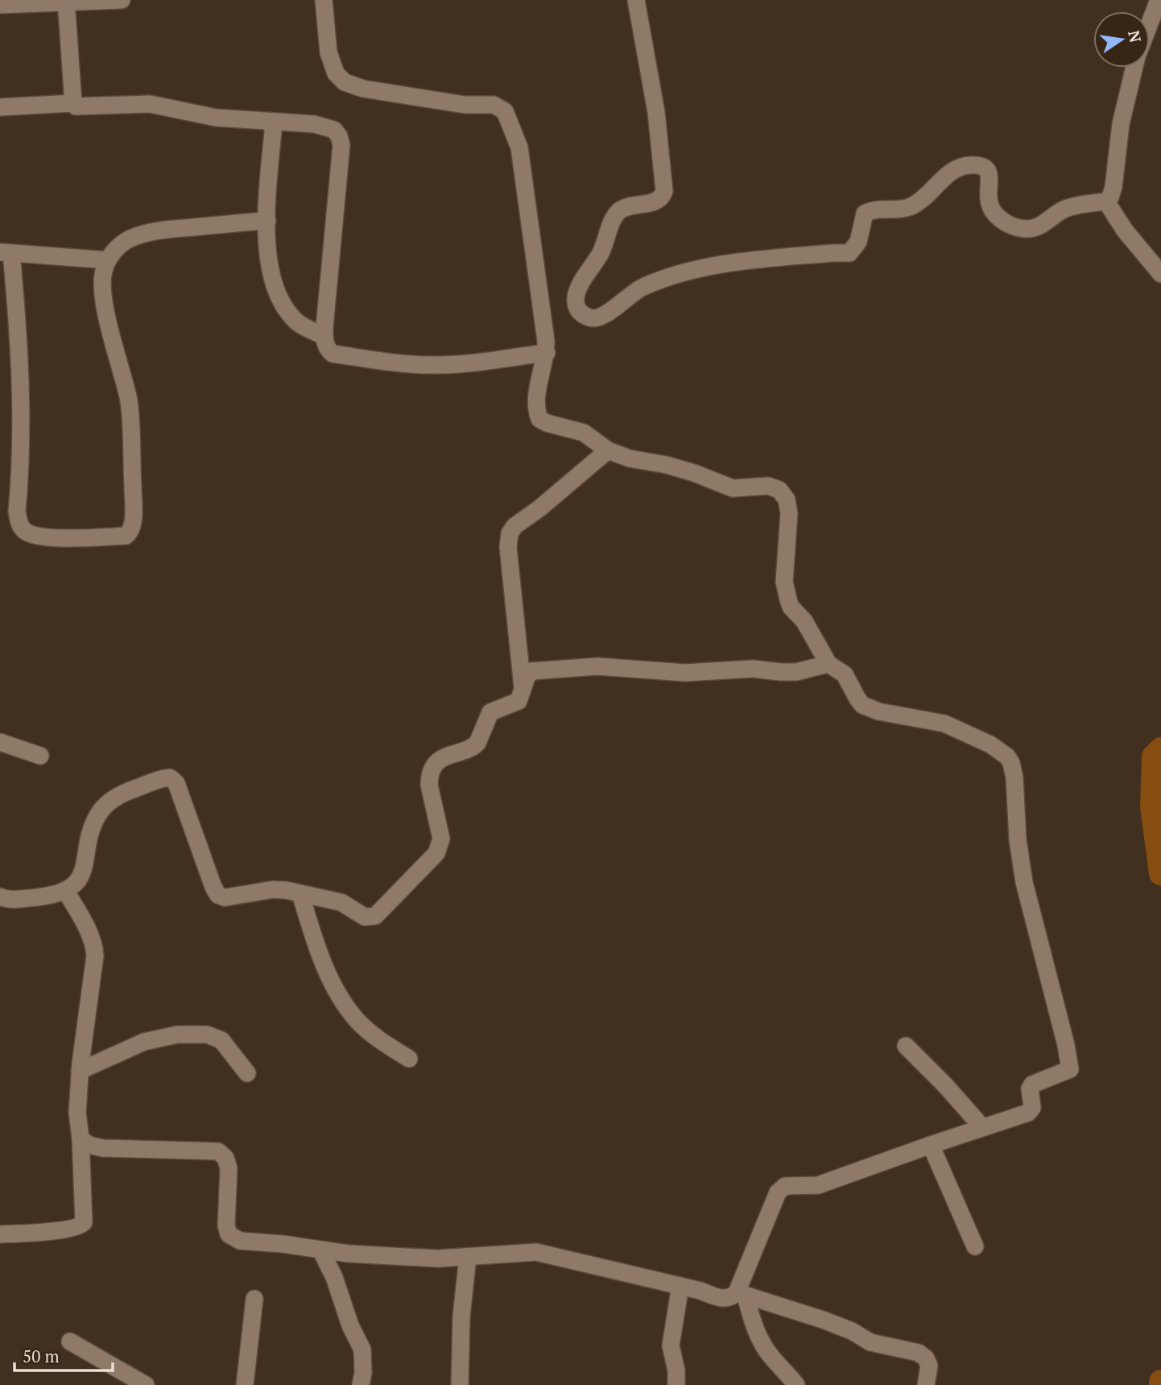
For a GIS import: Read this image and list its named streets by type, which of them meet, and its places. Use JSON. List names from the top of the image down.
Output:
{
  "scale_bar": "50 m",
  "north": "right"
}
